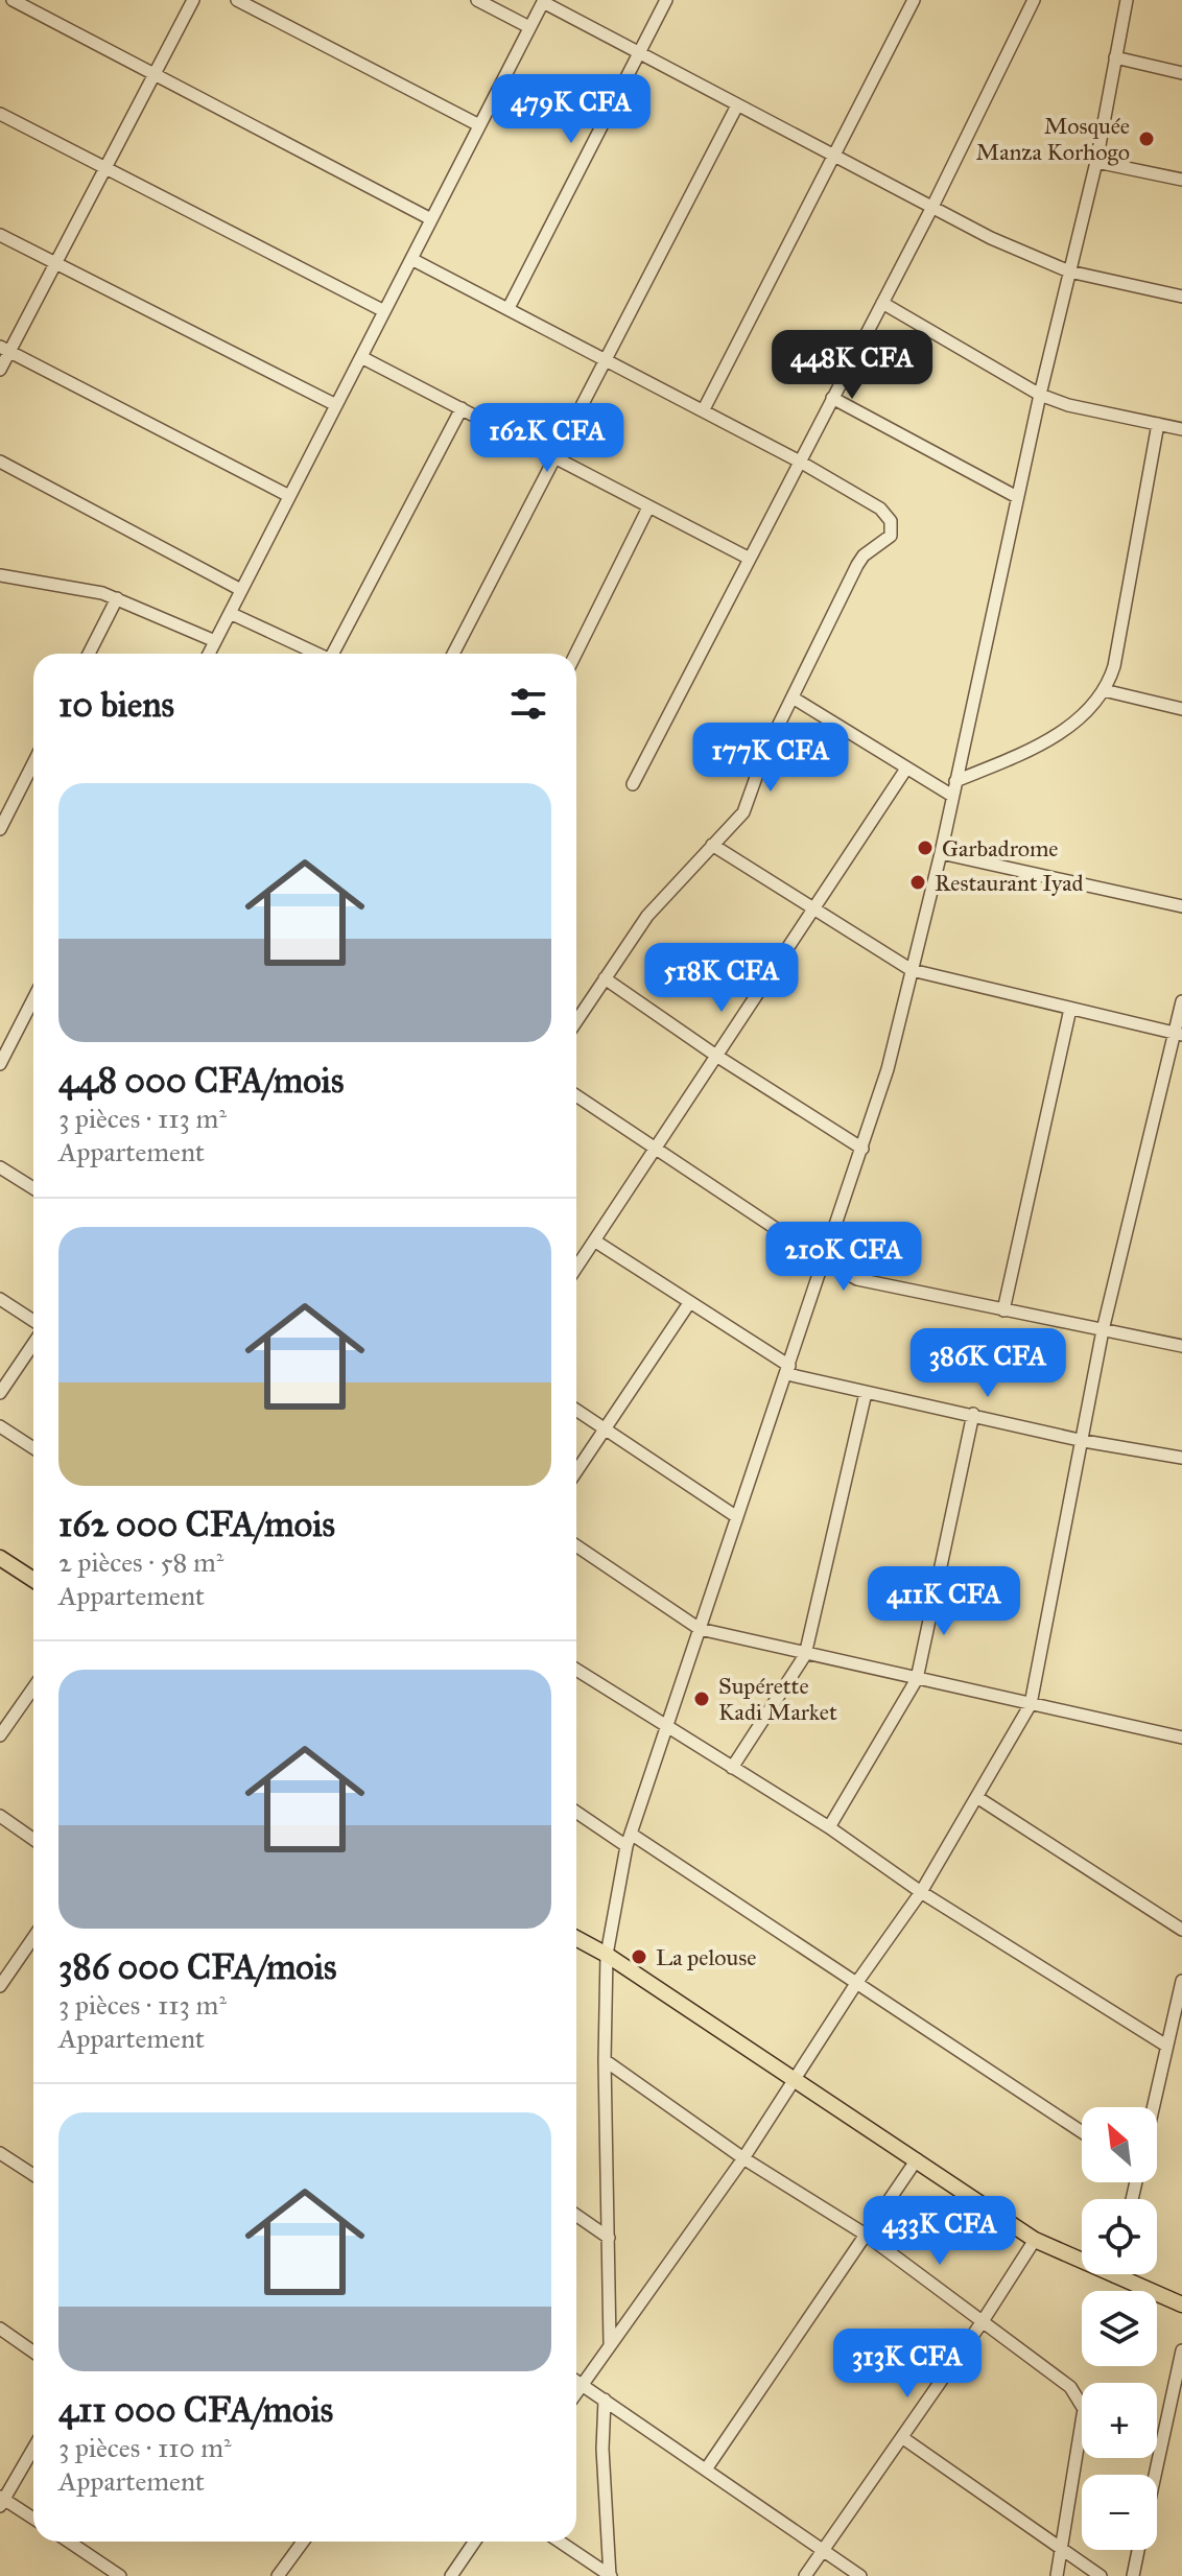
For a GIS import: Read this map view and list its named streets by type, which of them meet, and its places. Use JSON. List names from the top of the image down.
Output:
{
  "places": [
    "Mosquée Manza Korhogo",
    "Garbadrome",
    "Restaurant Iyad",
    "Supérette Kadi Market",
    "La pelouse"
  ],
  "north": "top left",
  "page": {
    "price": [
      "479K CFA",
      "448K CFA",
      "162K CFA",
      "177K CFA",
      "518K CFA",
      "210K CFA",
      "386K CFA",
      "411K CFA",
      "433K CFA",
      "313K CFA"
    ],
    "heading": "10 biens",
    "list": [
      {
        "name": "448 000 CFA/mois",
        "note": "3 pièces · 113 m² · Appartement"
      },
      {
        "name": "162 000 CFA/mois",
        "note": "2 pièces · 58 m² · Appartement"
      },
      {
        "name": "386 000 CFA/mois",
        "note": "3 pièces · 113 m² · Appartement"
      },
      {
        "name": "411 000 CFA/mois",
        "note": "3 pièces · 110 m² · Appartement"
      }
    ],
    "map_buttons": ["+", "−"]
  }
}
